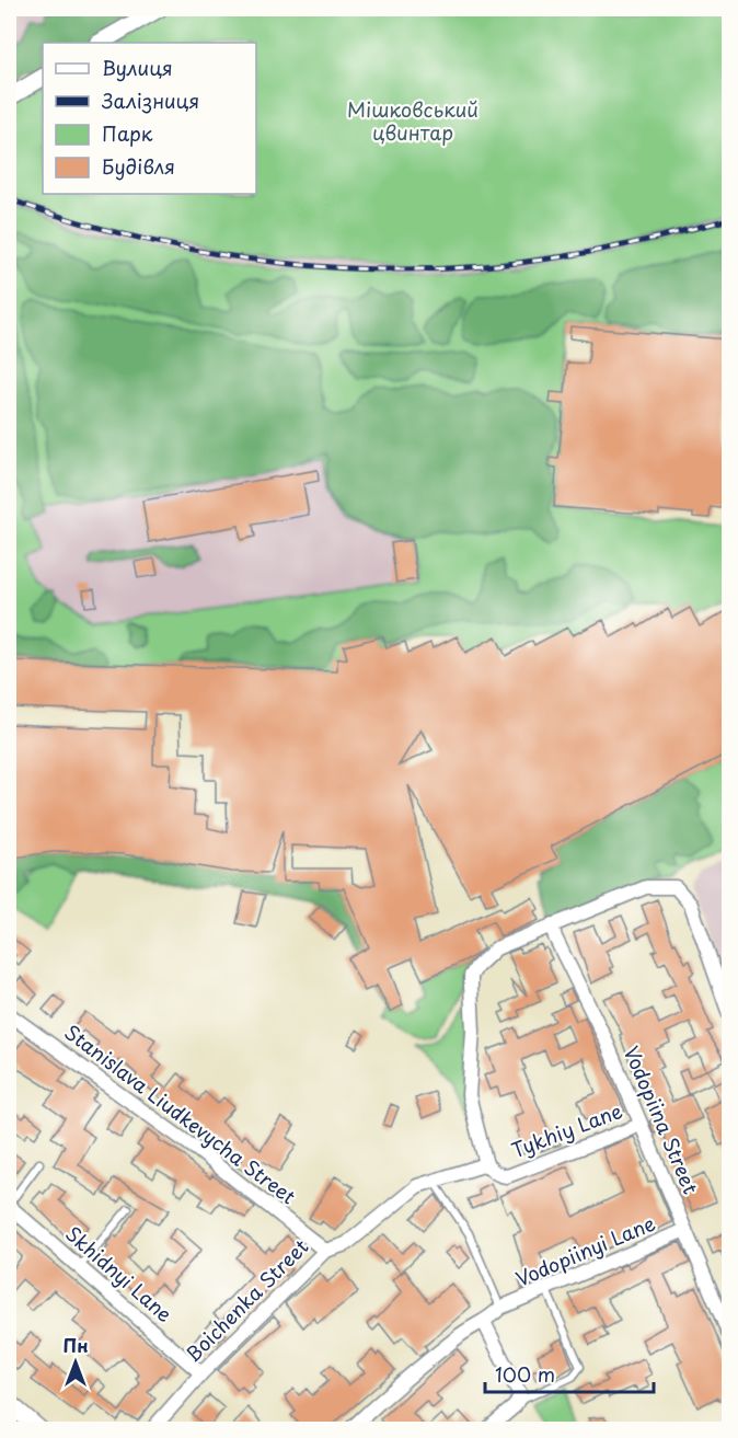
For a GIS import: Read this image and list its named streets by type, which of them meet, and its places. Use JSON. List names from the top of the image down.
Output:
{
  "streets": {
    "street": [
      "Stanislava Liudkevycha Street",
      "Vodopiina Street",
      "Tykhiy Lane",
      "Vodopiinyi Lane",
      "Skhidnyi Lane",
      "Boichenka Street"
    ]
  },
  "crossings": [
    ["Stanislava Liudkevycha Street", "Boichenka Street"],
    ["Vodopiina Street", "Tykhiy Lane"],
    ["Vodopiina Street", "Vodopiinyi Lane"],
    ["Tykhiy Lane", "Boichenka Street"],
    ["Skhidnyi Lane", "Boichenka Street"]
  ],
  "parks": ["Мішковський цвинтар"],
  "legend": [
    "Вулиця",
    "Залізниця",
    "Парк",
    "Будівля"
  ],
  "scale_bar": "100 m",
  "north": "top"
}
